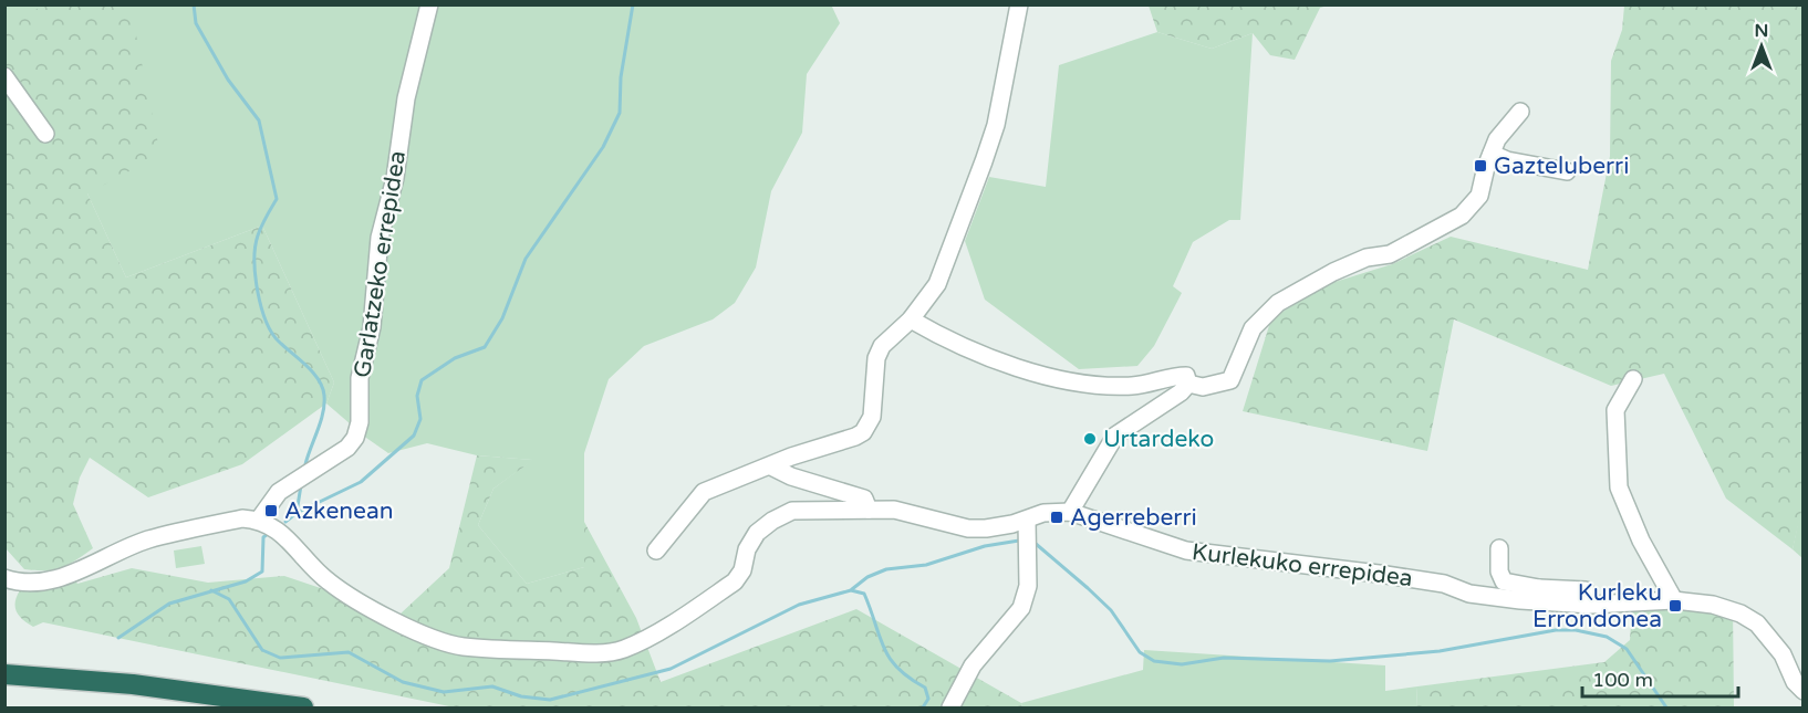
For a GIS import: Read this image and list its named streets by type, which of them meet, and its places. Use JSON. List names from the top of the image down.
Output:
{
  "streets": {
    "street": ["Garlatzeko errepidea", "Kurlekuko errepidea"]
  },
  "crossings": [
    ["Garlatzeko errepidea", "Kurlekuko errepidea"]
  ],
  "places": {
    "transit": [
      "Gazteluberri",
      "Azkenean",
      "Agerreberri",
      "Kurleku Errondonea"
    ],
    "other": ["Urtardeko"]
  },
  "scale_bar": "100 m",
  "north": "top"
}
